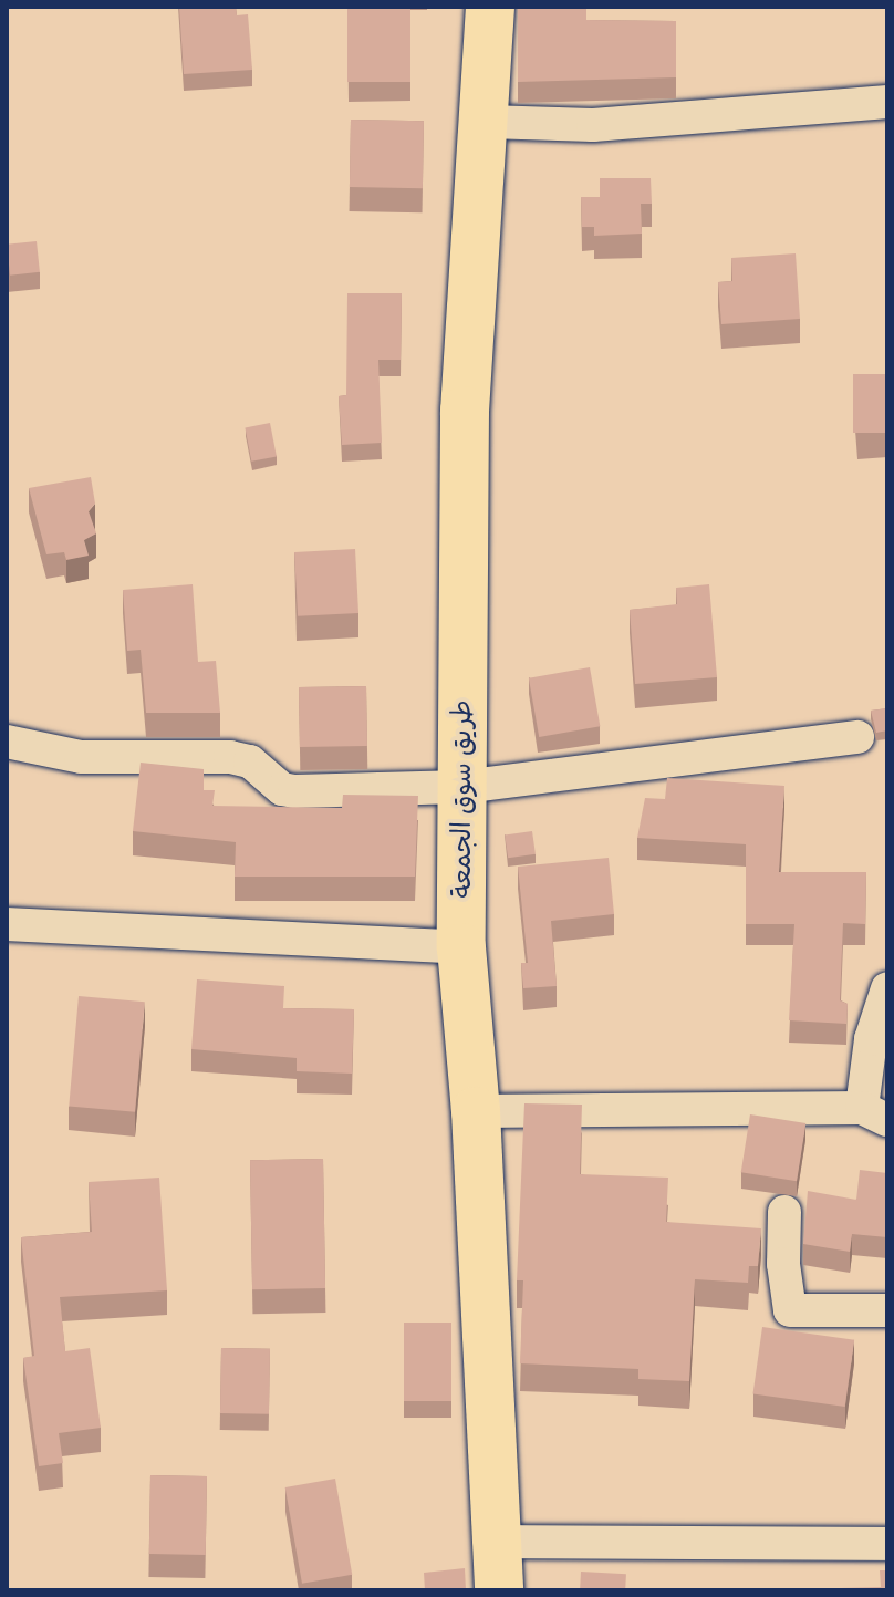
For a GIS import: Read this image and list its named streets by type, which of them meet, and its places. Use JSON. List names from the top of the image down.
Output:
{
  "streets": {
    "main road": ["طريق سوق الجمعة"]
  }
}
